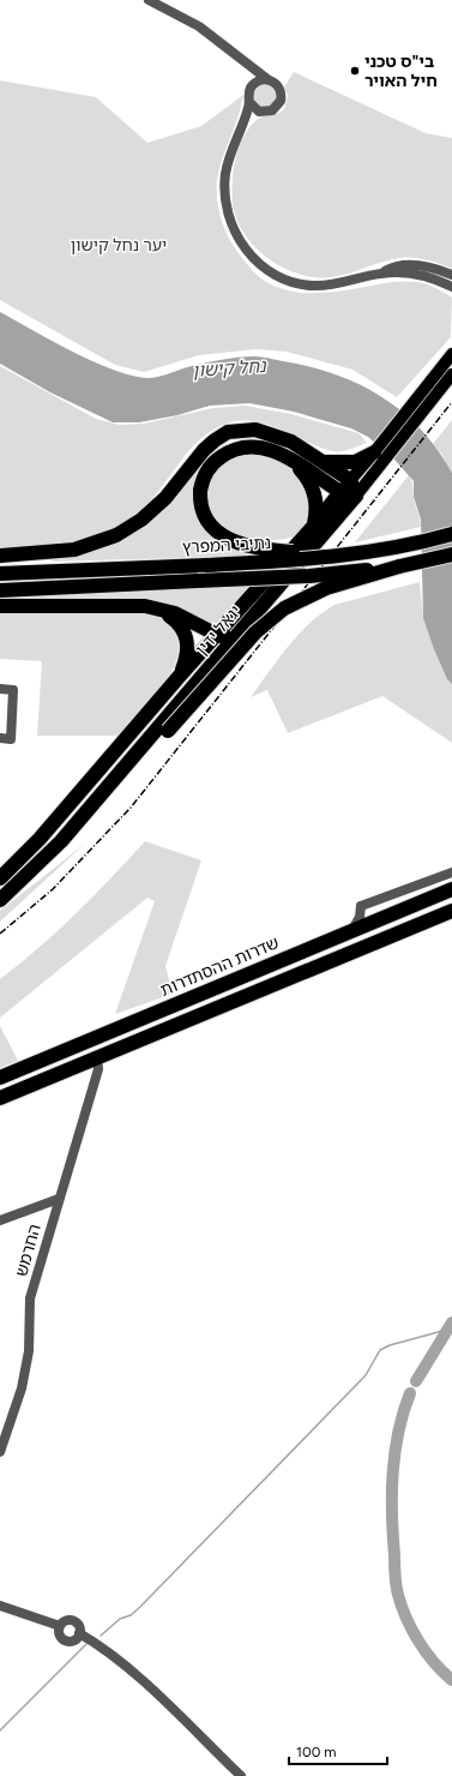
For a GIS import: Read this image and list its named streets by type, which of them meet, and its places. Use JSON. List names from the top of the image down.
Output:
{
  "streets": {
    "highway": ["נתיבי המפרץ", "יגאל ידין", "שדרות ההסתדרות"],
    "street": ["החרמש"]
  },
  "water": ["נחל קישון"],
  "parks": ["יער נחל קישון"],
  "places": ["בי\"ס טכני חיל האויר"],
  "scale_bar": "100 m"
}
